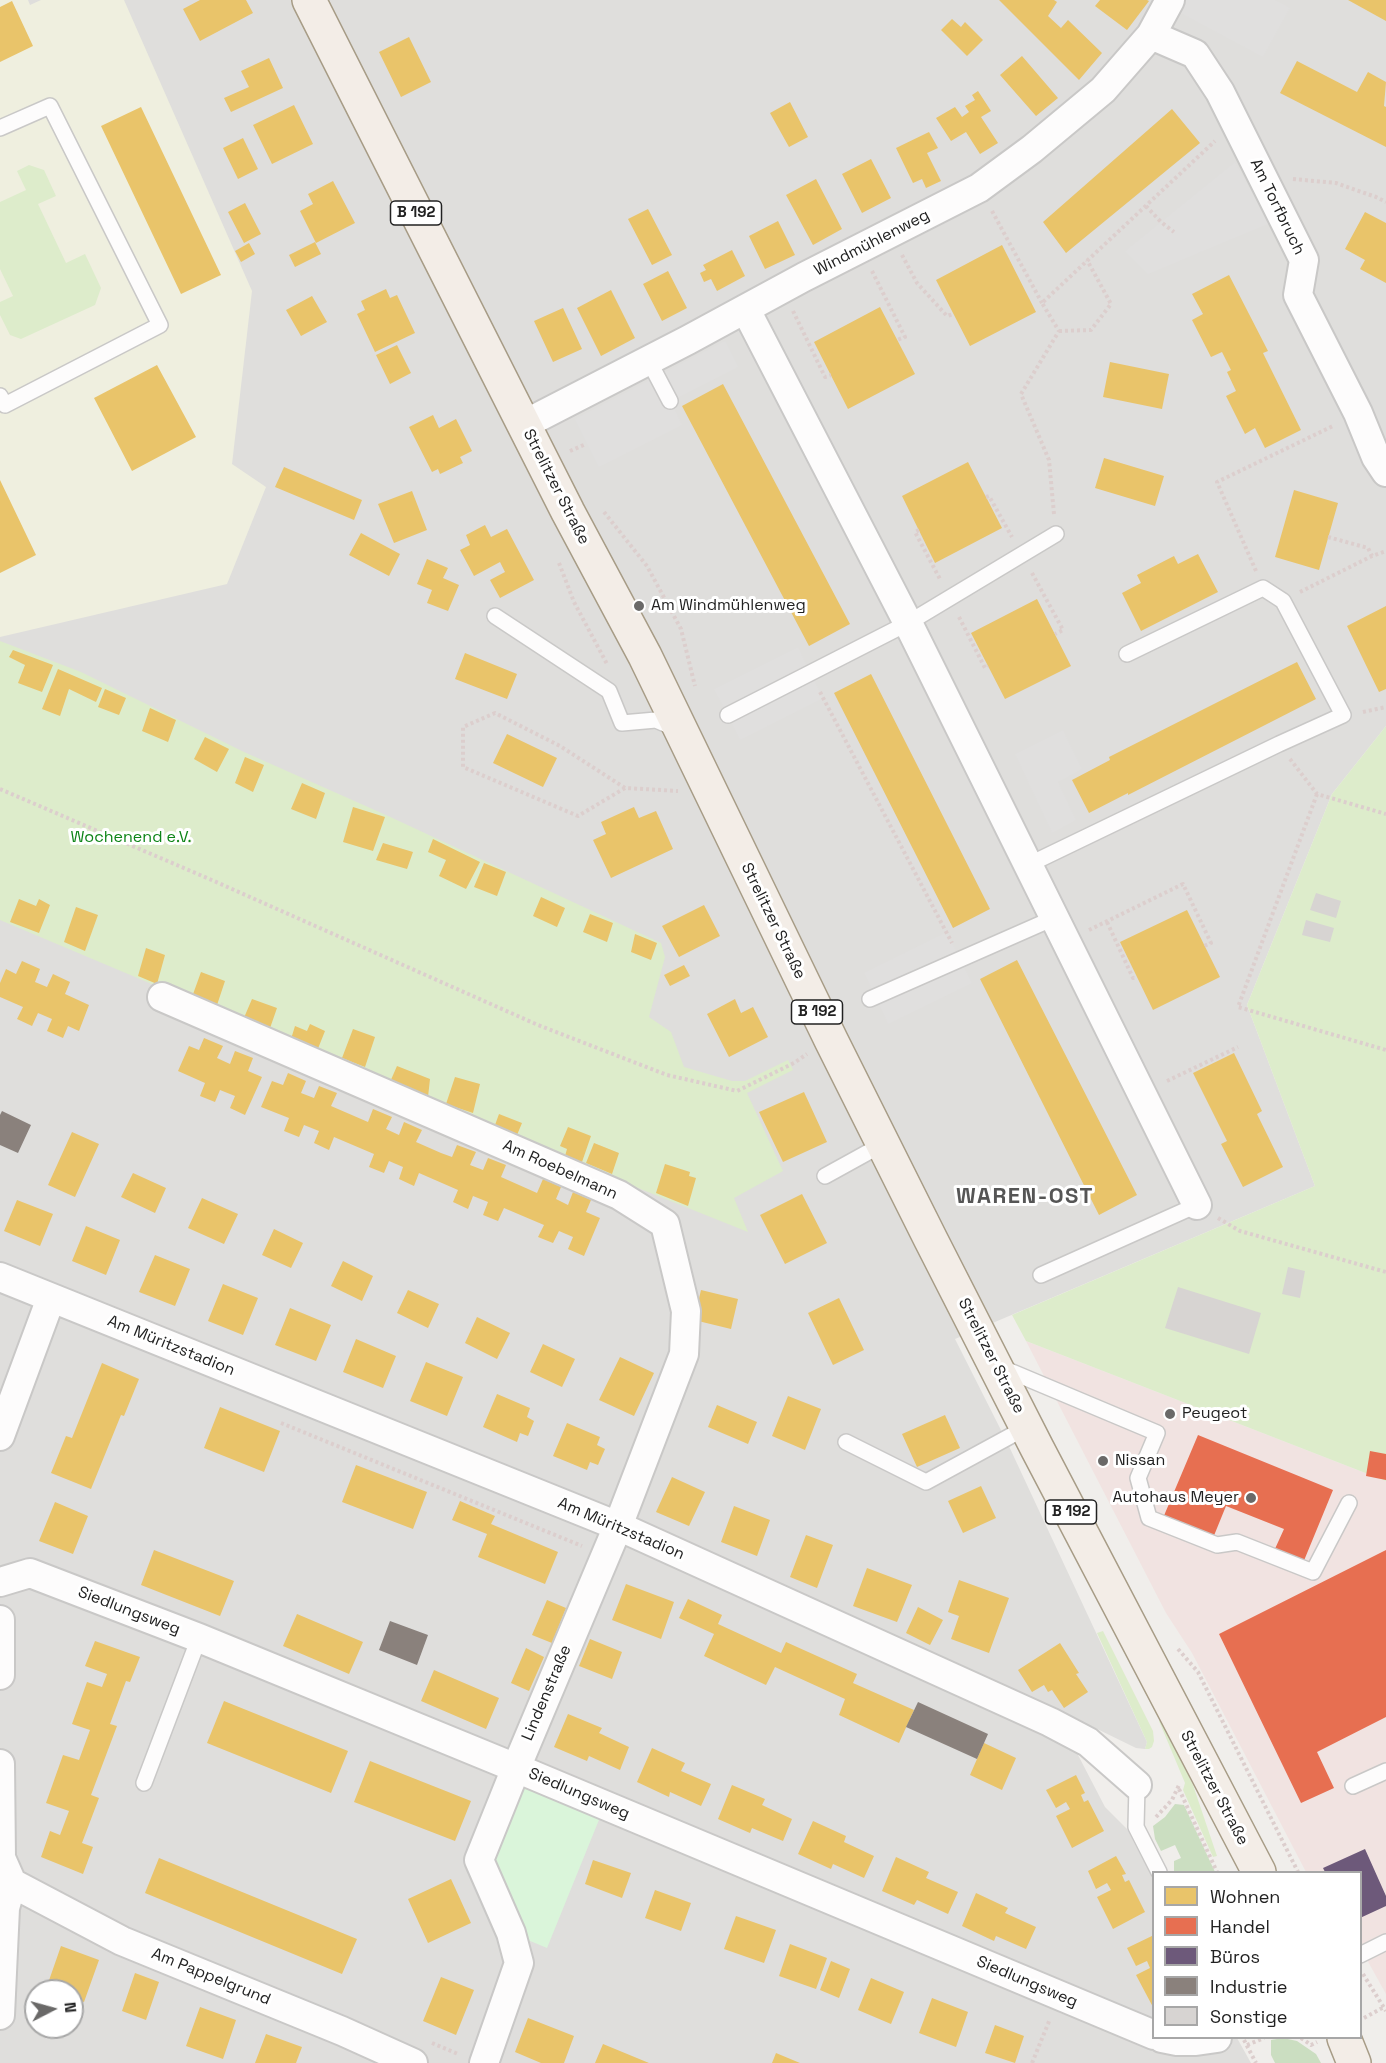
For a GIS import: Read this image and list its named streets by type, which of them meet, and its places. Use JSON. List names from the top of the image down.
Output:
{
  "streets": {
    "main road": ["B 192", "Strelitzer Straße"],
    "street": [
      "Am Torfbruch",
      "Windmühlenweg",
      "Am Roebelmann",
      "Am Müritzstadion",
      "Siedlungsweg",
      "Lindenstraße",
      "Am Pappelgrund"
    ]
  },
  "crossings": [
    ["Am Torfbruch", "Windmühlenweg"],
    ["Windmühlenweg", "Strelitzer Straße"],
    ["Am Roebelmann", "Am Müritzstadion"],
    ["Am Roebelmann", "Lindenstraße"],
    ["Am Müritzstadion", "Lindenstraße"],
    ["Siedlungsweg", "Lindenstraße"]
  ],
  "districts": ["WAREN-OST"],
  "parks": ["Wochenend e.V."],
  "places": [
    "Am Windmühlenweg",
    "Peugeot",
    "Nissan",
    "Autohaus Meyer"
  ],
  "legend": [
    "Wohnen",
    "Handel",
    "Büros",
    "Industrie",
    "Sonstige"
  ],
  "north": "right"
}
